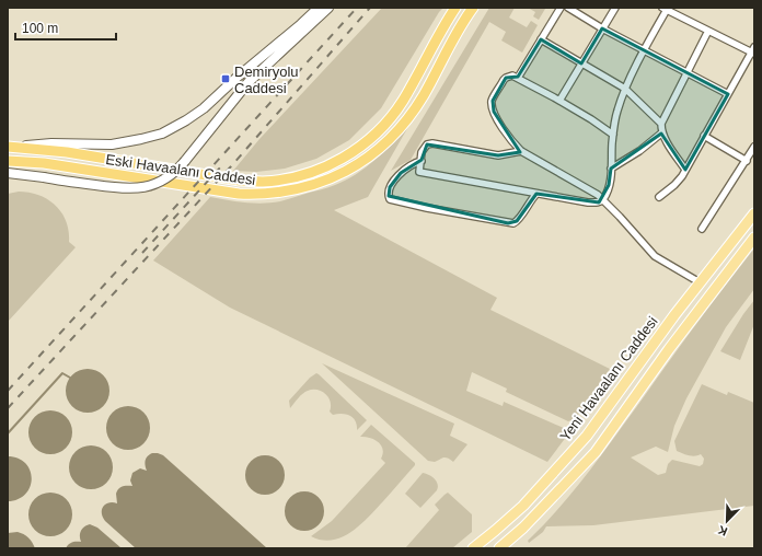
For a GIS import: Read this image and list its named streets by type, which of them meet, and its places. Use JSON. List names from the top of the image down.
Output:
{
  "streets": {
    "highway": ["Eski Havaalanı Caddesi"],
    "main road": ["Yeni Havaalanı Caddesi"]
  },
  "places": {
    "transit": ["Demiryolu Caddesi"]
  },
  "scale_bar": "100 m",
  "north": "bottom left"
}
